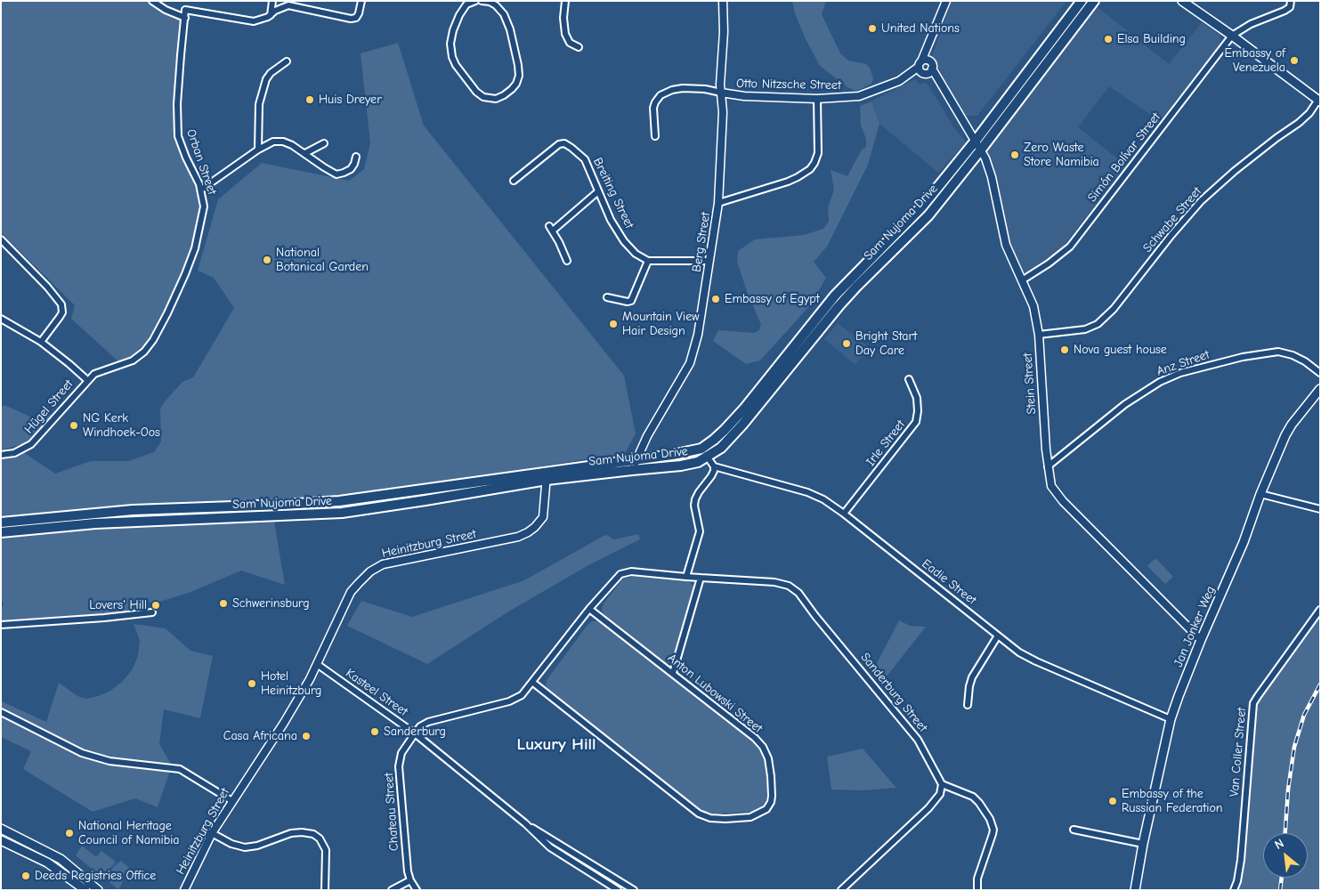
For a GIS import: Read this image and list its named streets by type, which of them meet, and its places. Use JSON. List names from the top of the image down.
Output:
{
  "streets": {
    "highway": ["Sam Nujoma Drive"],
    "main road": ["Jan Jonker Weg"],
    "street": [
      "Otto Nitzsche Street",
      "Simón Bolívar Street",
      "Orban Street",
      "Breiting Street",
      "Schwabe Street",
      "Berg Street",
      "Anz Street",
      "Stein Street",
      "Hügel Street",
      "Irle Street",
      "Heinitzburg Street",
      "Eadie Street",
      "Kasteel Street",
      "Sanderburg Street",
      "Anton Lubowski Street",
      "Van Coller Street",
      "Chateau Street"
    ]
  },
  "crossings": [
    ["Otto Nitzsche Street", "Berg Street"],
    ["Otto Nitzsche Street", "Stein Street"],
    ["Simón Bolívar Street", "Stein Street"],
    ["Orban Street", "Hügel Street"],
    ["Schwabe Street", "Stein Street"],
    ["Sam Nujoma Drive", "Berg Street"],
    ["Sam Nujoma Drive", "Stein Street"],
    ["Sam Nujoma Drive", "Heinitzburg Street"],
    ["Anz Street", "Stein Street"],
    ["Stein Street", "Jan Jonker Weg"],
    ["Irle Street", "Eadie Street"],
    ["Heinitzburg Street", "Kasteel Street"],
    ["Eadie Street", "Jan Jonker Weg"],
    ["Kasteel Street", "Chateau Street"]
  ],
  "districts": ["Luxury Hill"],
  "places": [
    "United Nations",
    "Elsa Building",
    "Embassy of Venezuela",
    "Huis Dreyer",
    "Zero Waste Store Namibia",
    "National Botanical Garden",
    "Embassy of Egypt",
    "Mountain View Hair Design",
    "Bright Start Day Care",
    "Nova guest house",
    "NG Kerk Windhoek-Oos",
    "Schwerinsburg",
    "Lovers' Hill",
    "Hotel Heinitzburg",
    "Sanderburg",
    "Casa Africana",
    "Embassy of the Russian Federation",
    "National Heritage Council of Namibia",
    "Deeds Registries Office"
  ],
  "north": "top left"
}
